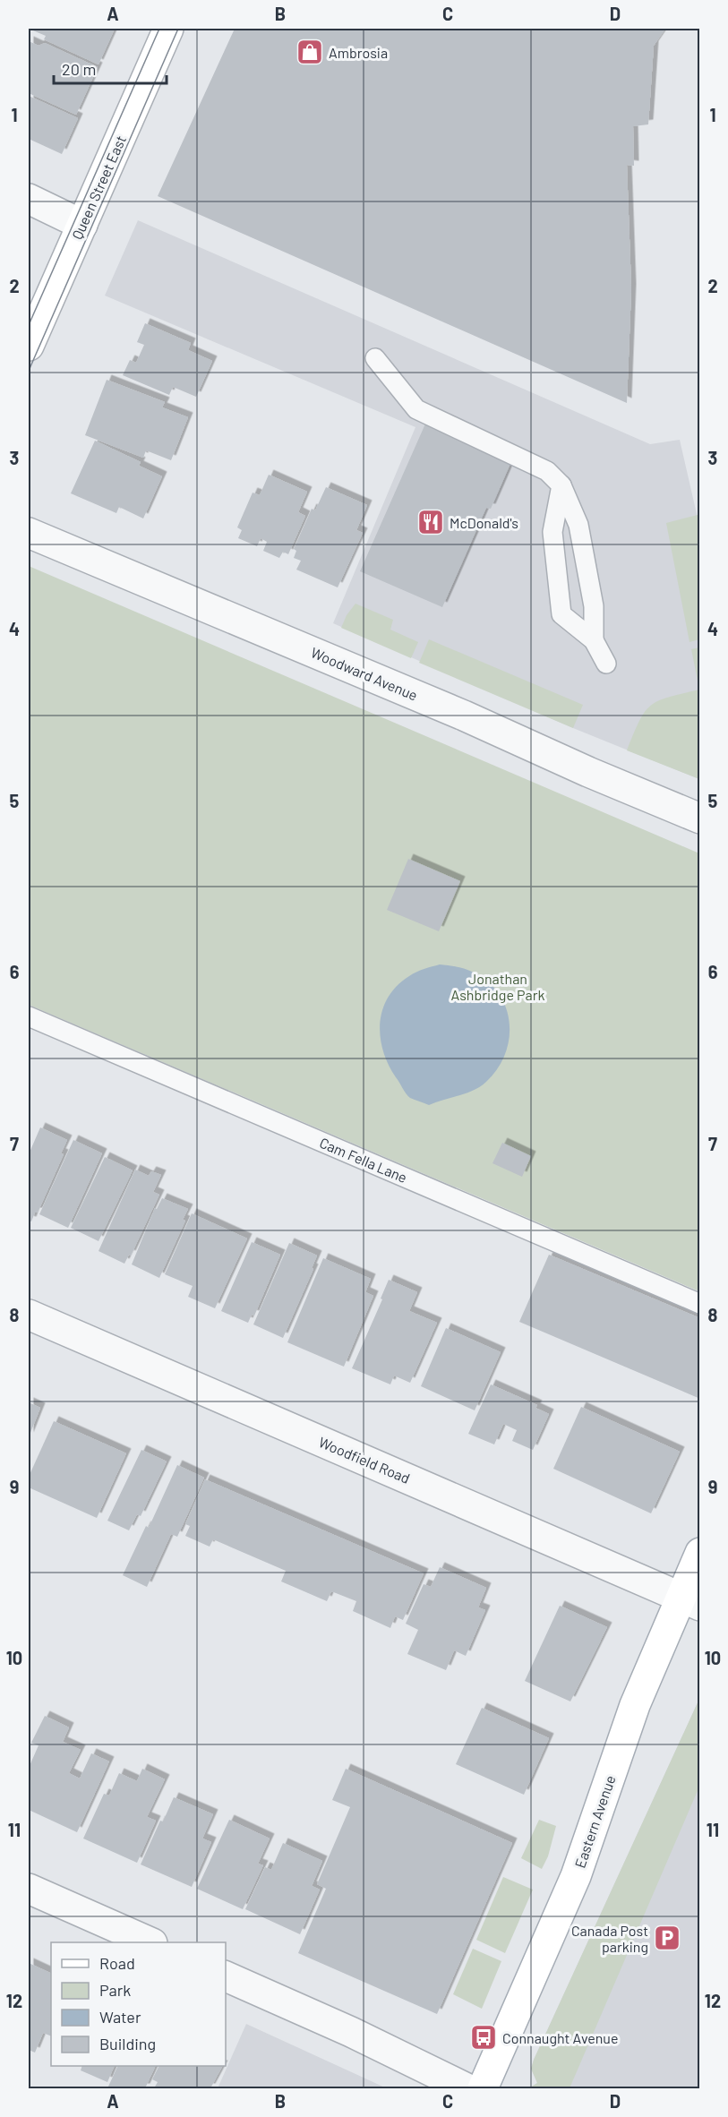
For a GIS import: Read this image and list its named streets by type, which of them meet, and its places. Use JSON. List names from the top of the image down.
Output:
{
  "streets": {
    "main road": ["Queen Street East", "Eastern Avenue"],
    "street": ["Woodward Avenue", "Woodfield Road"],
    "lane": ["Cam Fella Lane"]
  },
  "crossings": [
    ["Woodfield Road", "Eastern Avenue"]
  ],
  "parks": ["Jonathan Ashbridge Park"],
  "places": {
    "shop": ["Ambrosia"],
    "restaurant": ["McDonald's"],
    "parking": ["Canada Post parking"],
    "bus stop": ["Connaught Avenue"]
  },
  "legend": [
    "Road",
    "Park",
    "Water",
    "Building"
  ],
  "scale_bar": "20 m",
  "grid": {
    "columns": [
      "A",
      "B",
      "C",
      "D"
    ],
    "rows": [
      "1",
      "2",
      "3",
      "4",
      "5",
      "6",
      "7",
      "8",
      "9",
      "10",
      "11",
      "12"
    ]
  }
}
